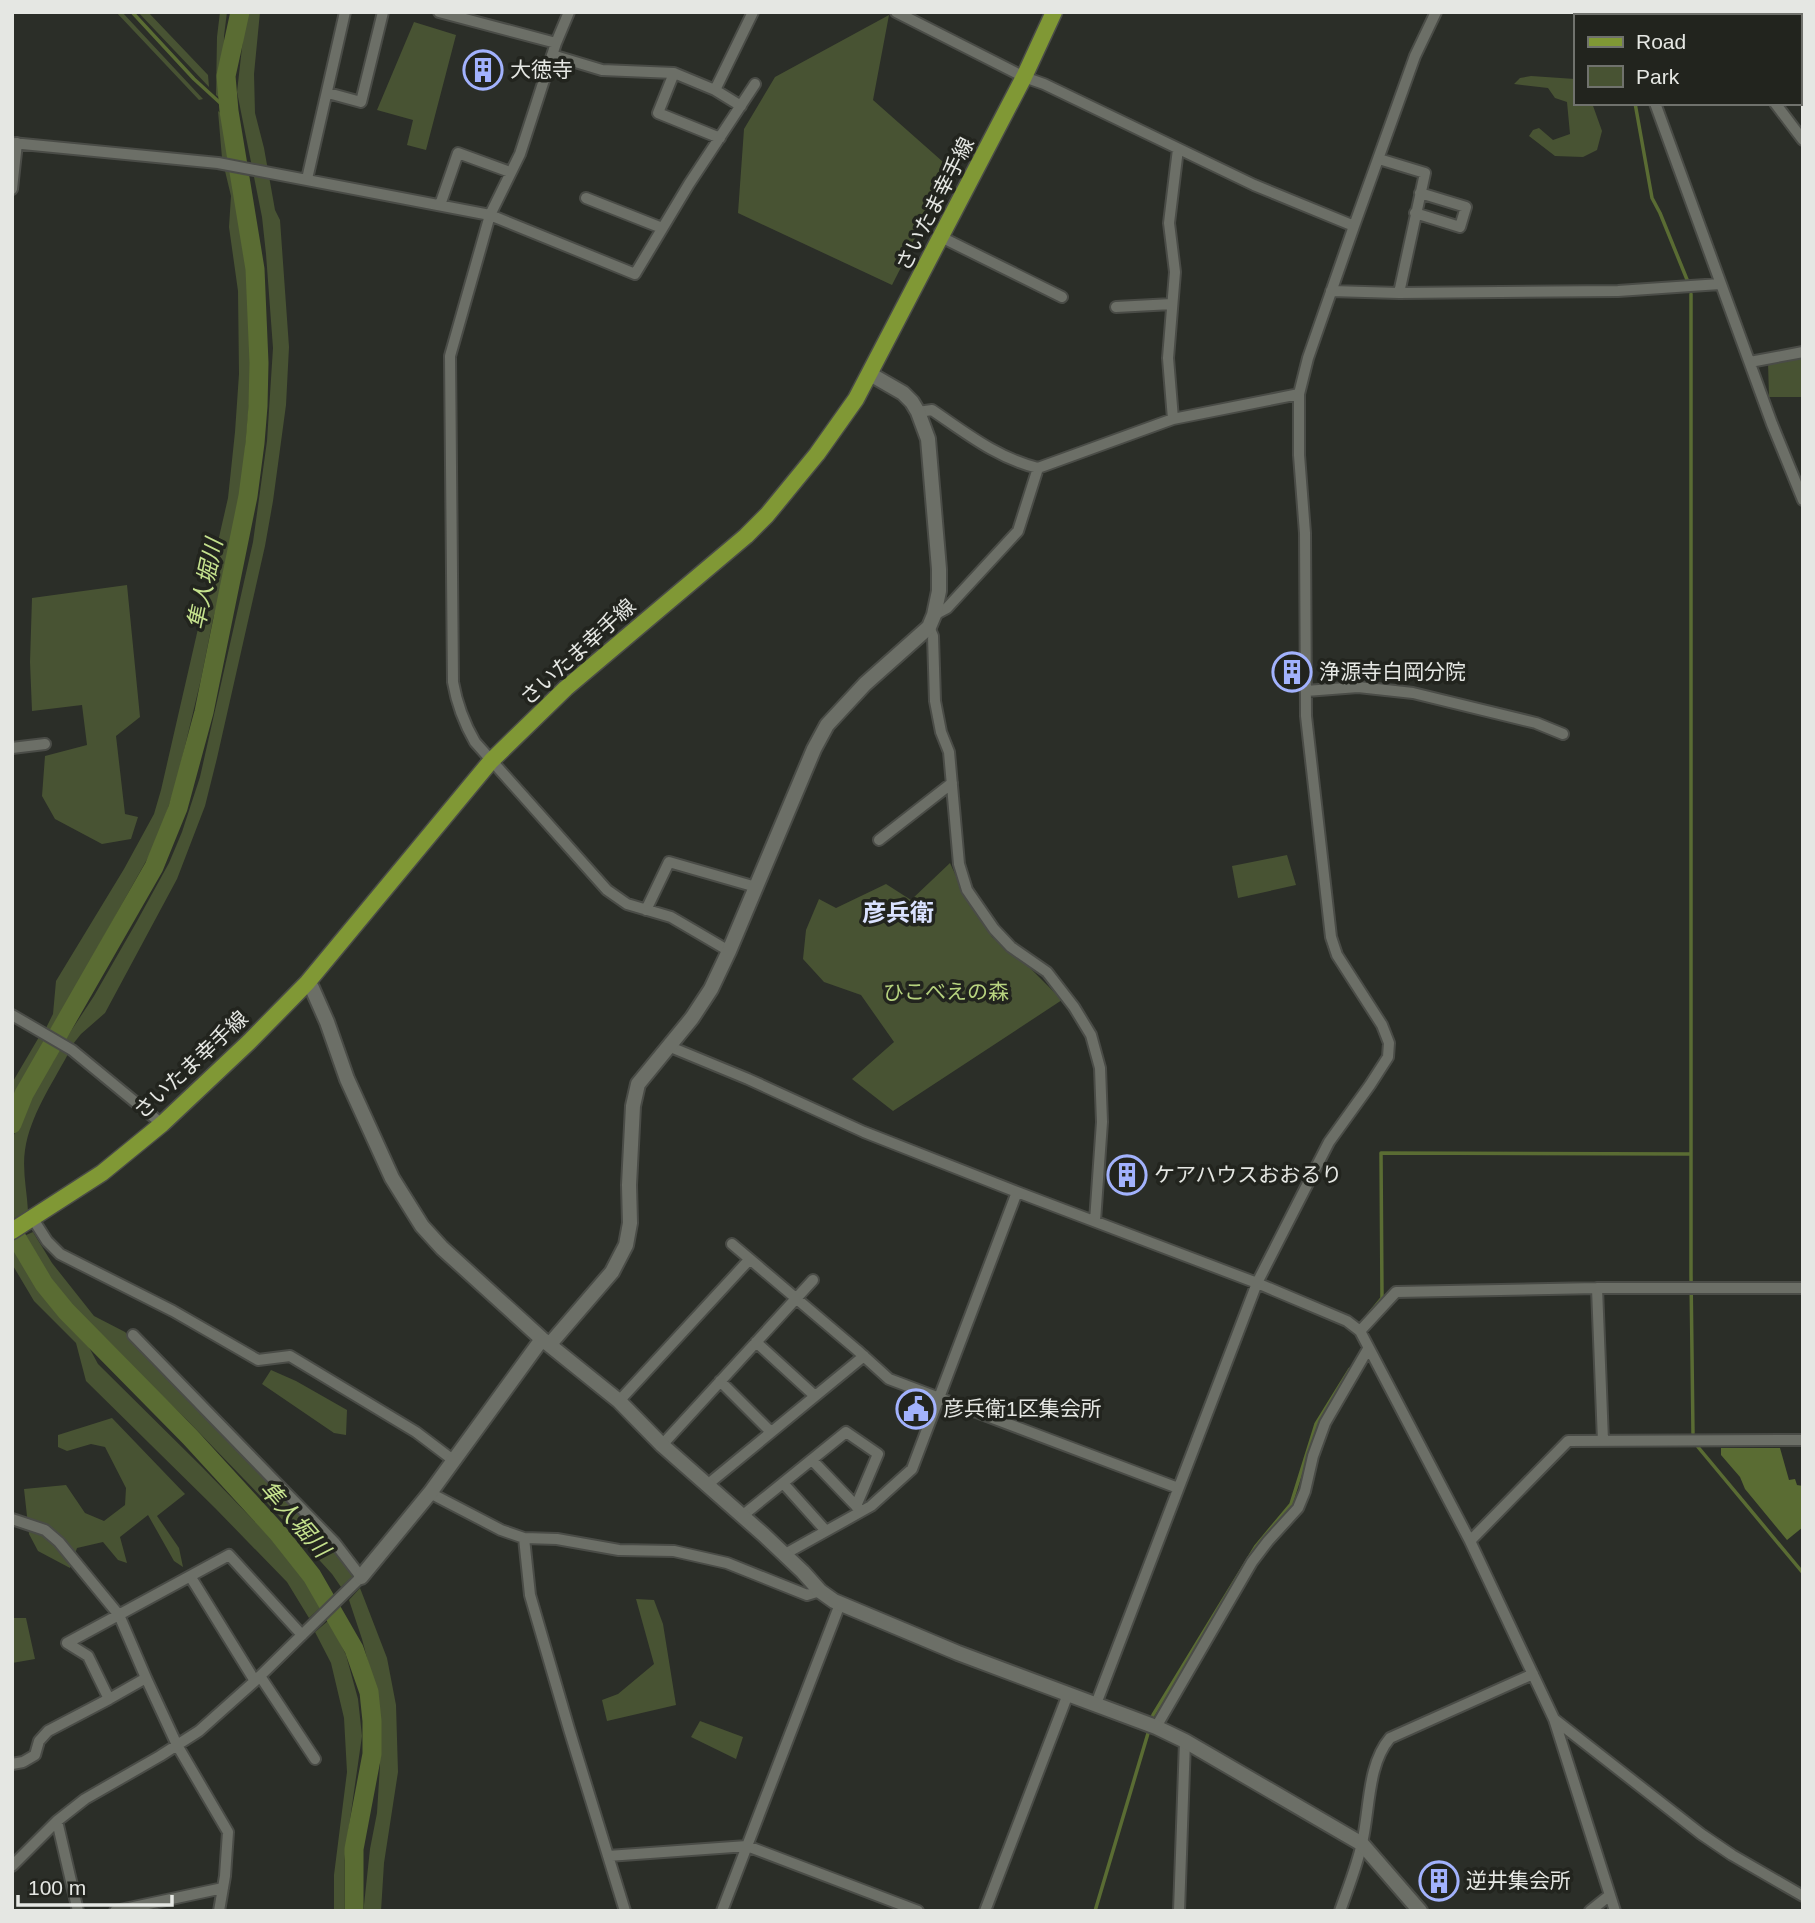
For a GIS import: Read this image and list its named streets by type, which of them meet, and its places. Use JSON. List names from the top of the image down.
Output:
{
  "streets": {
    "main road": ["さいたま幸手線"]
  },
  "districts": ["彦兵衛"],
  "water": ["隼人堀川"],
  "parks": ["ひこべえの森"],
  "places": {
    "building": [
      "大徳寺",
      "浄源寺白岡分院",
      "ケアハウスおおるり",
      "逆井集会所"
    ],
    "public building": ["彦兵衛1区集会所"]
  },
  "legend": ["Road", "Park"],
  "scale_bar": "100 m"
}
